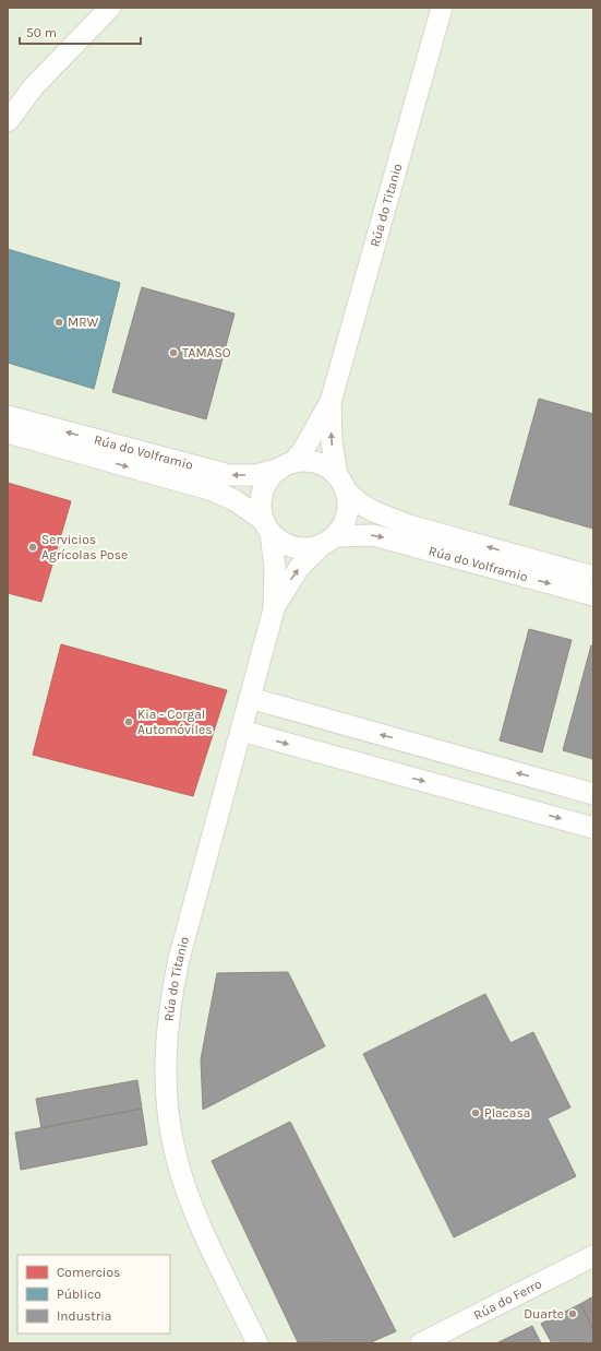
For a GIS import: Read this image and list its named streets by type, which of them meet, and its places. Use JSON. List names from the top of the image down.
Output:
{
  "streets": {
    "street": ["Rúa do Titanio", "Rúa do Volframio", "Rúa do Ferro"]
  },
  "places": [
    "MRW",
    "TAMASO",
    "Servicios Agrícolas Pose",
    "Kia - Corgal Automóviles",
    "Placasa",
    "Duarte"
  ],
  "legend": ["Comercios", "Público", "Industria"],
  "scale_bar": "50 m"
}
